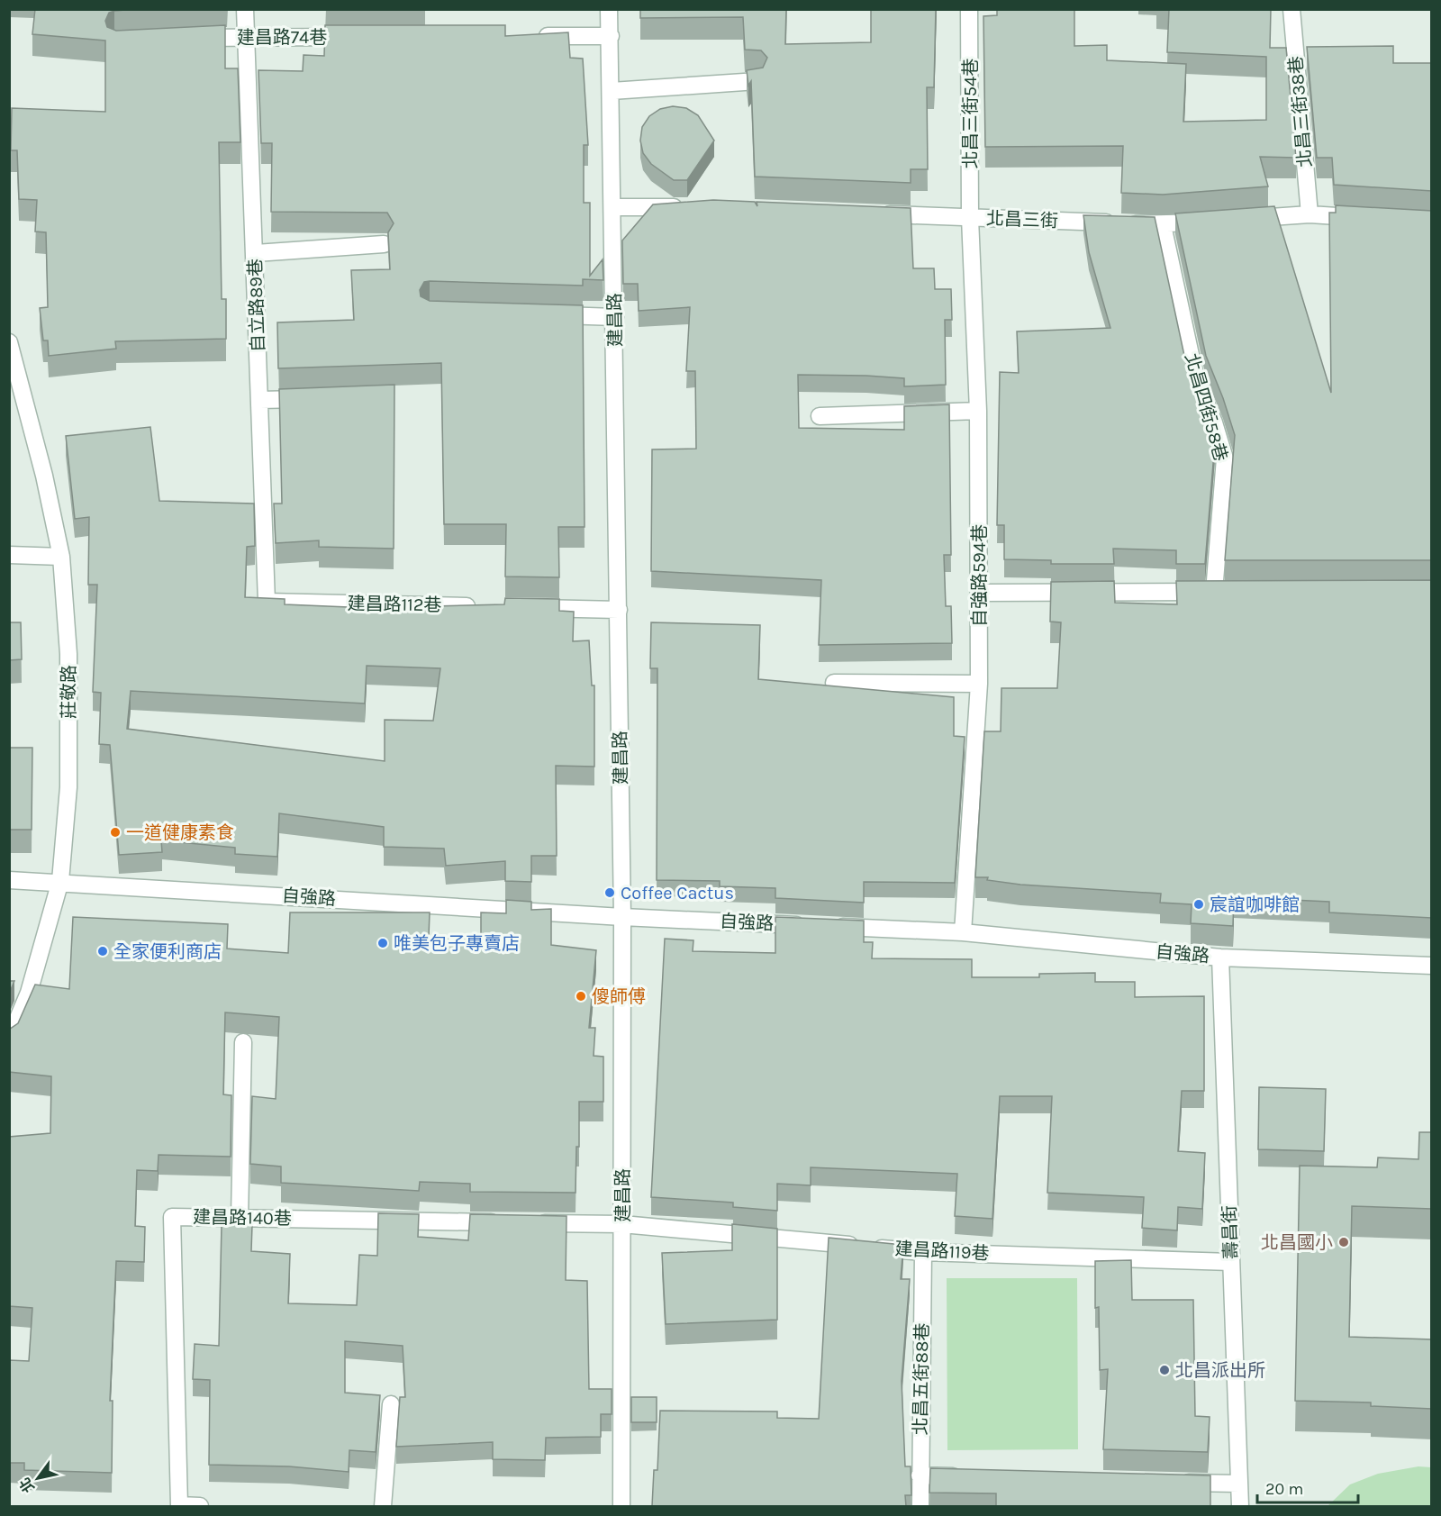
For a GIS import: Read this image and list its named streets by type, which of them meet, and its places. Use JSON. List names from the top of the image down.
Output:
{
  "streets": {
    "street": [
      "建昌路74巷",
      "北昌三街38巷",
      "北昌三街54巷",
      "北昌三街",
      "自立路89巷",
      "建昌路",
      "北昌四街58巷",
      "自強路594巷",
      "建昌路112巷",
      "莊敬路",
      "自強路",
      "建昌路140巷",
      "壽昌街",
      "建昌路119巷",
      "北昌五街88巷"
    ]
  },
  "crossings": [
    ["建昌路74巷", "自立路89巷"],
    ["北昌三街54巷", "北昌三街"],
    ["北昌三街54巷", "自強路594巷"],
    ["北昌三街", "北昌四街58巷"],
    ["北昌三街", "自強路594巷"],
    ["自立路89巷", "建昌路112巷"],
    ["建昌路", "自強路"],
    ["建昌路", "建昌路119巷"],
    ["自強路594巷", "自強路"],
    ["莊敬路", "自強路"],
    ["自強路", "壽昌街"],
    ["壽昌街", "建昌路119巷"],
    ["建昌路119巷", "北昌五街88巷"]
  ],
  "places": [
    "一道健康素食",
    "Coffee Cactus",
    "宸誼咖啡館",
    "唯美包子專賣店",
    "全家便利商店",
    "傻師傅",
    "北昌國小",
    "北昌派出所"
  ],
  "scale_bar": "20 m",
  "north": "bottom left"
}
